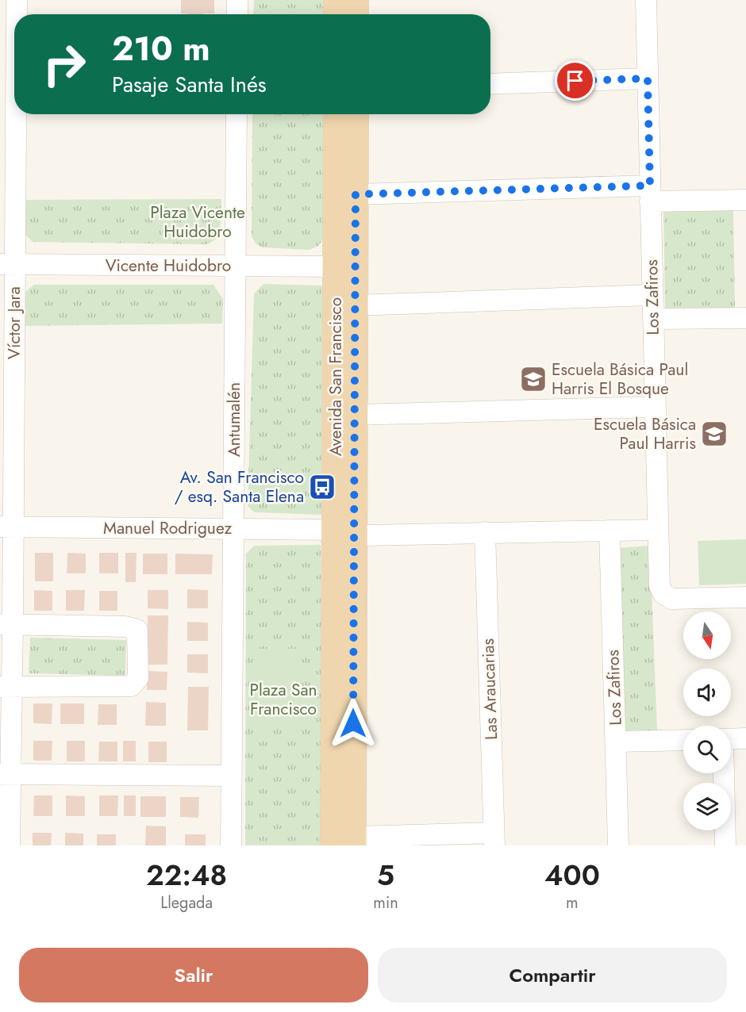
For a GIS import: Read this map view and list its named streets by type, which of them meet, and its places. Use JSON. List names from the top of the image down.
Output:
{
  "streets": {
    "main road": ["Avenida San Francisco"],
    "street": [
      "Vicente Huidobro",
      "Los Zafiros",
      "Víctor Jara",
      "Antumalén",
      "Manuel Rodriguez",
      "Las Araucarias"
    ]
  },
  "crossings": [
    ["Vicente Huidobro", "Víctor Jara"],
    ["Vicente Huidobro", "Avenida San Francisco"],
    ["Vicente Huidobro", "Antumalén"],
    ["Los Zafiros", "Manuel Rodriguez"],
    ["Víctor Jara", "Manuel Rodriguez"],
    ["Avenida San Francisco", "Manuel Rodriguez"],
    ["Antumalén", "Manuel Rodriguez"],
    ["Manuel Rodriguez", "Las Araucarias"]
  ],
  "parks": ["Plaza Vicente Huidobro", "Plaza San Francisco"],
  "places": {
    "school or university": ["Escuela Básica Paul Harris El Bosque", "Escuela Básica Paul Harris"],
    "bus stop": ["Av. San Francisco / esq. Santa Elena"]
  },
  "north": "bottom",
  "page": {
    "turn": ["210 m", "Pasaje Santa Inés"],
    "eta": [
      "22:48",
      "Llegada",
      "5",
      "min",
      "400",
      "m"
    ],
    "buttons": ["Salir", "Compartir"]
  }
}
